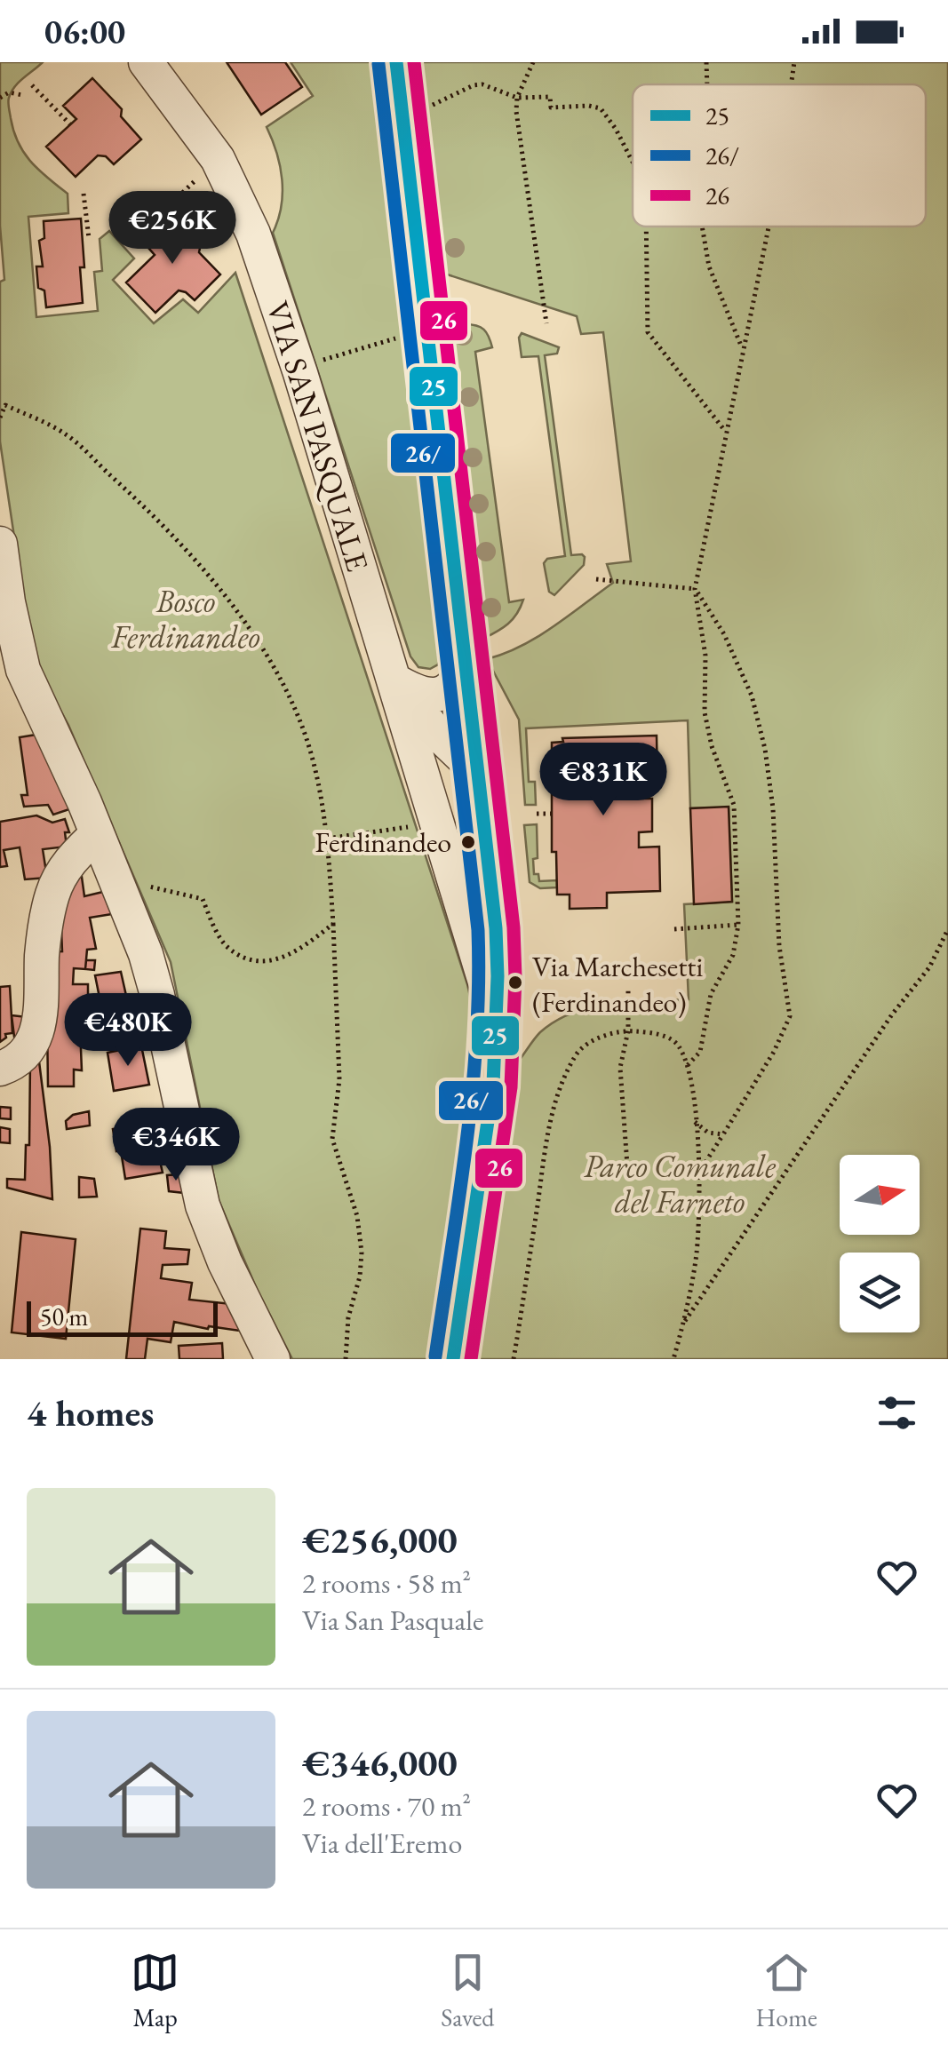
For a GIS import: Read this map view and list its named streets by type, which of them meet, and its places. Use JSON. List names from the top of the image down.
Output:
{
  "streets": {
    "street": ["VIA SAN PASQUALE"]
  },
  "parks": ["Bosco Ferdinandeo", "Parco Comunale del Farneto"],
  "places": ["Ferdinandeo", "Via Marchesetti (Ferdinandeo)"],
  "lines": ["transit line 25", "transit line 26", "transit line 26/"],
  "legend": ["25", "26/", "26"],
  "scale_bar": "50 m",
  "north": "right",
  "page": {
    "status": "06:00",
    "price": [
      "€256K",
      "€831K",
      "€480K",
      "€346K"
    ],
    "scale": "50 m",
    "heading": "4 homes",
    "list": [
      {
        "name": "€256,000",
        "note": "2 rooms · 58 m² · Via San Pasquale"
      },
      {
        "name": "€346,000",
        "note": "2 rooms · 70 m² · Via dell'Eremo"
      }
    ],
    "tabs": ["Map", "Saved", "Home"]
  }
}
